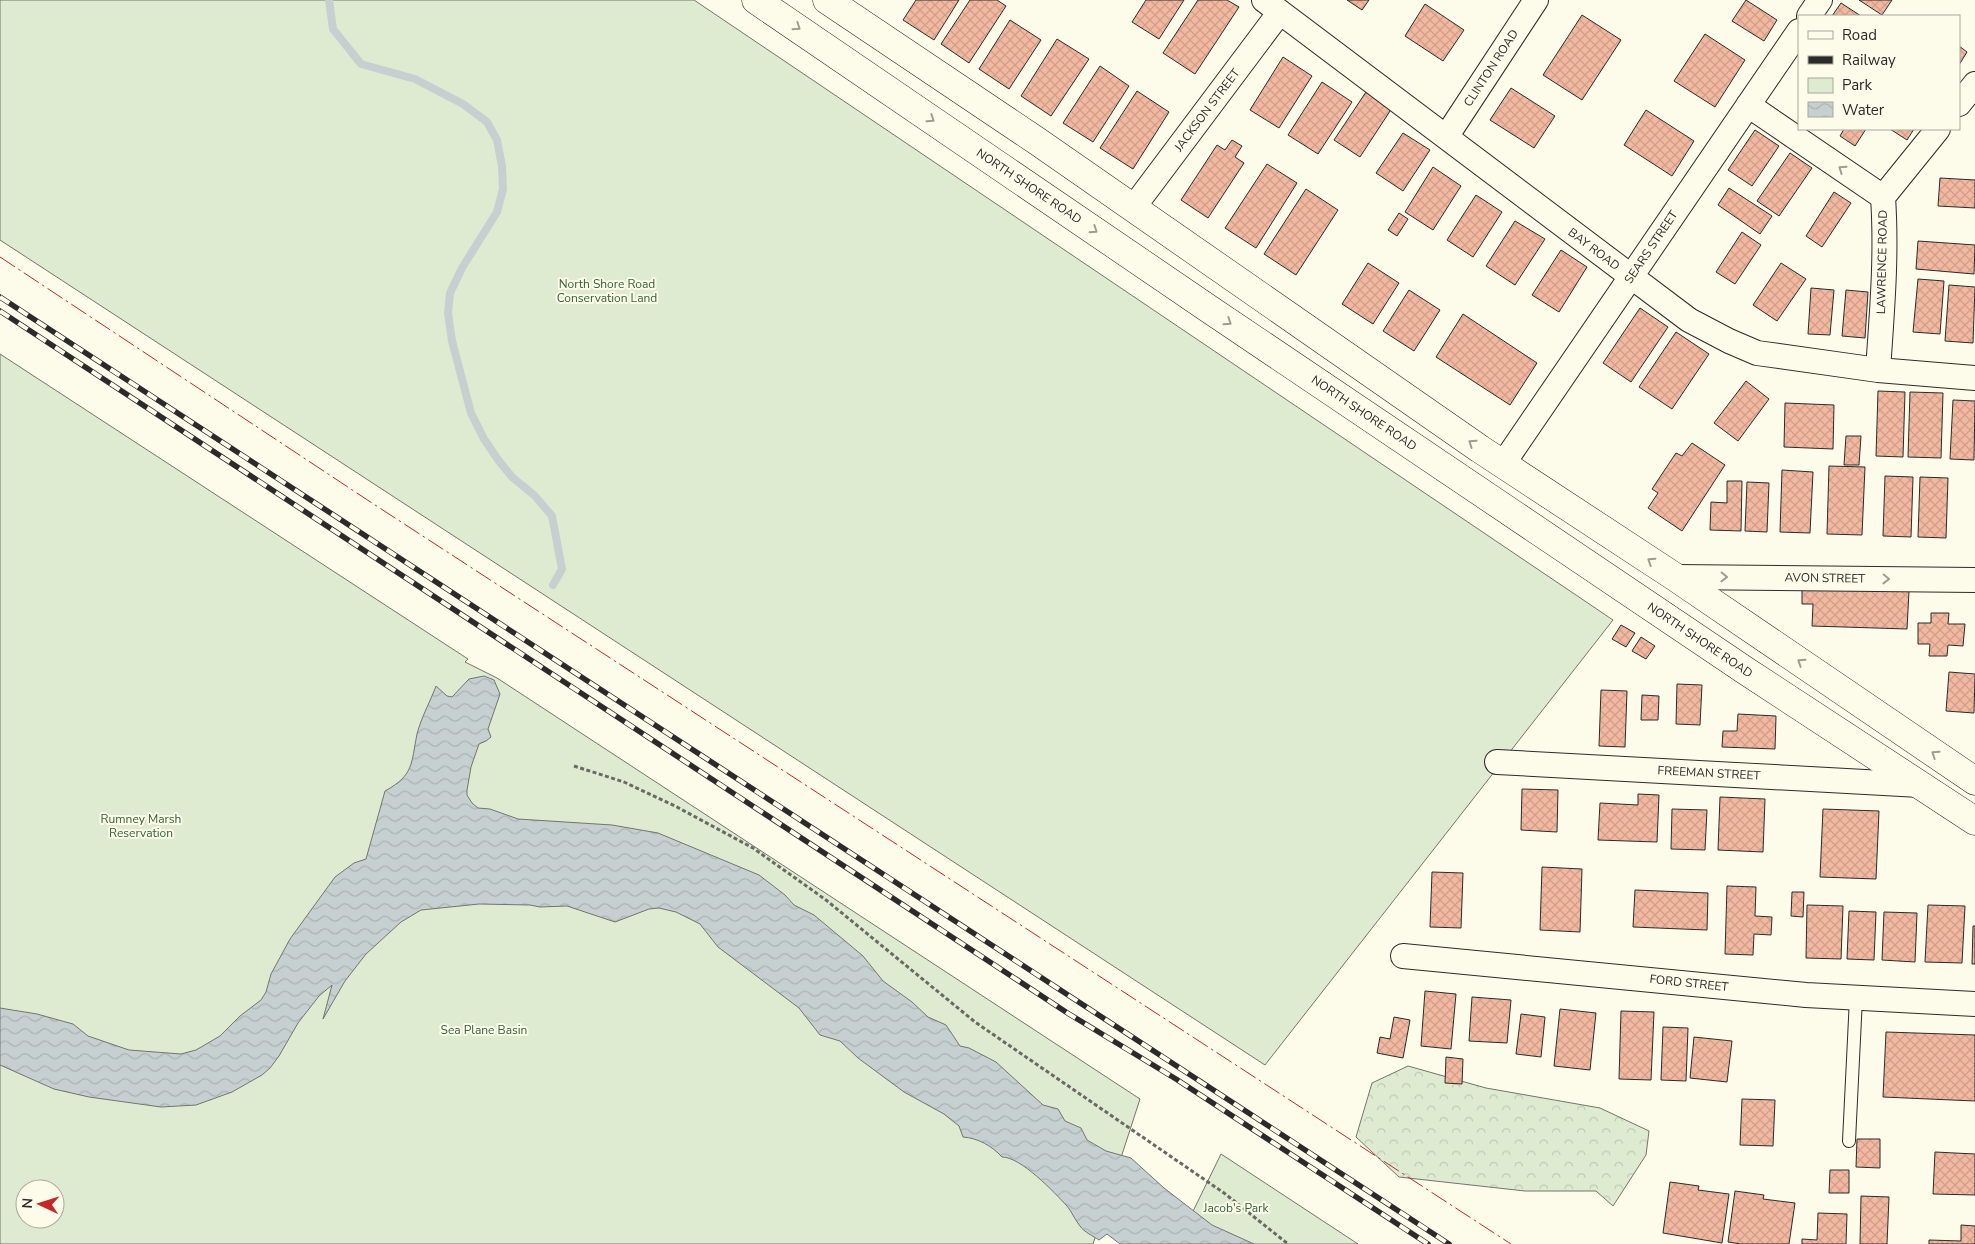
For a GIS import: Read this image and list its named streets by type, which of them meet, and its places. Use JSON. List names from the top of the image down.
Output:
{
  "streets": {
    "highway": ["NORTH SHORE ROAD"],
    "street": [
      "CLINTON ROAD",
      "JACKSON STREET",
      "SEARS STREET",
      "BAY ROAD",
      "LAWRENCE ROAD",
      "AVON STREET",
      "FREEMAN STREET",
      "FORD STREET"
    ]
  },
  "crossings": [
    ["CLINTON ROAD", "BAY ROAD"],
    ["JACKSON STREET", "BAY ROAD"],
    ["NORTH SHORE ROAD", "FREEMAN STREET"],
    ["SEARS STREET", "BAY ROAD"],
    ["SEARS STREET", "LAWRENCE ROAD"],
    ["BAY ROAD", "LAWRENCE ROAD"]
  ],
  "one_way": ["LAWRENCE ROAD", "AVON STREET"],
  "parks": [
    "North Shore Road Conservation Land",
    "Rumney Marsh Reservation",
    "Sea Plane Basin",
    "Jacob's Park"
  ],
  "legend": [
    "Road",
    "Railway",
    "Park",
    "Water"
  ],
  "north": "left"
}
